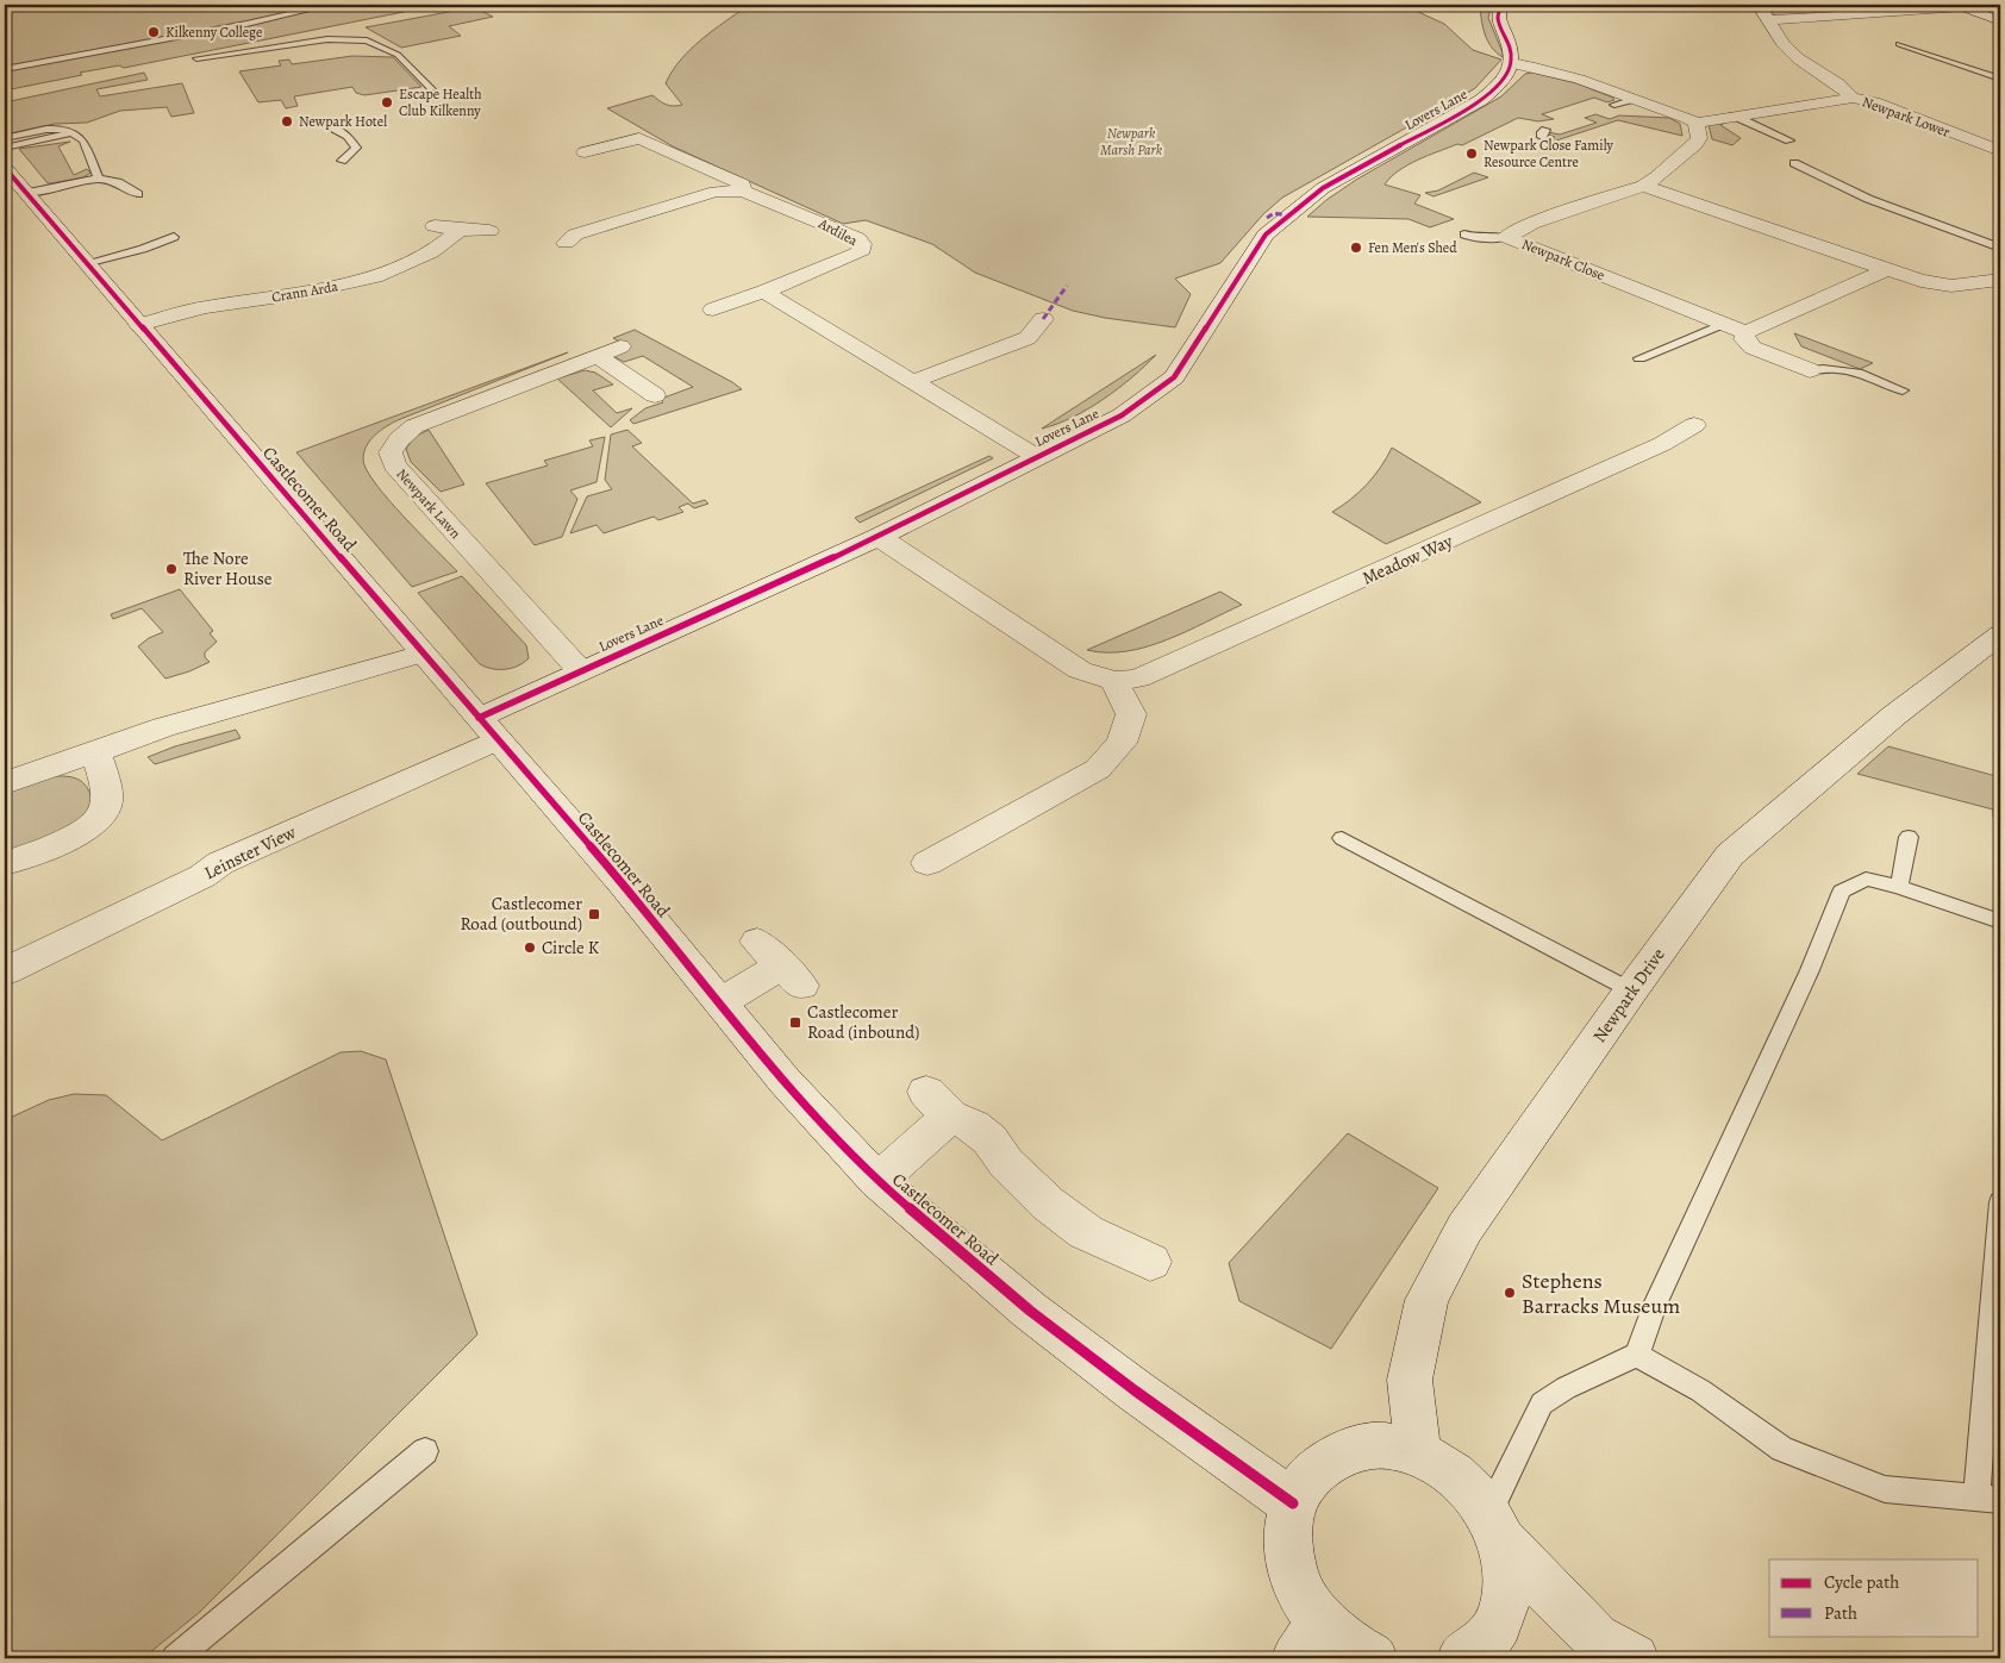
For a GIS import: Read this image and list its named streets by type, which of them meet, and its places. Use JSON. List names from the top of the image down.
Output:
{
  "streets": {
    "street": [
      "Lovers Lane",
      "Newpark Lower",
      "Ardilea",
      "Newpark Close",
      "Crann Arda",
      "Castlecomer Road",
      "Newpark Lawn",
      "Meadow Way",
      "Leinster View",
      "Newpark Drive"
    ]
  },
  "crossings": [
    ["Lovers Lane", "Castlecomer Road"],
    ["Lovers Lane", "Newpark Lawn"],
    ["Lovers Lane", "Meadow Way"],
    ["Lovers Lane", "Leinster View"],
    ["Crann Arda", "Castlecomer Road"],
    ["Castlecomer Road", "Leinster View"]
  ],
  "parks": ["Newpark Marsh Park"],
  "places": {
    "other": [
      "Kilkenny College",
      "Escape Health Club Kilkenny",
      "Newpark Hotel",
      "Newpark Close Family Resource Centre",
      "Fen Men's Shed",
      "The Nore River House",
      "Circle K",
      "Stephens Barracks Museum"
    ],
    "transit": ["Castlecomer Road (outbound)", "Castlecomer Road (inbound)"]
  },
  "legend": ["Cycle path", "Path"]
}
